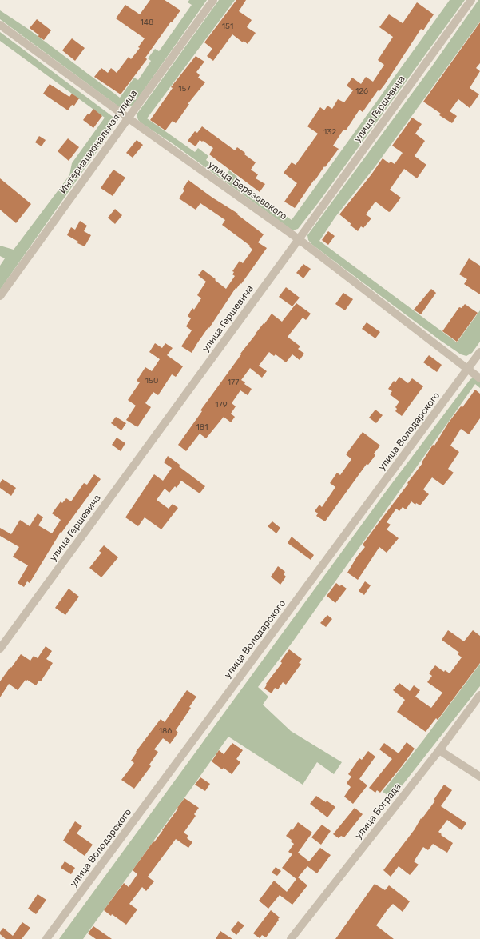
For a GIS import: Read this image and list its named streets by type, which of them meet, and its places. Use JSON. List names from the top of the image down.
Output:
{
  "streets": {
    "street": [
      "улица Гершевича",
      "Интернациональная улица",
      "улица Березовского",
      "улица Володарского",
      "улица Бограда"
    ]
  },
  "crossings": [
    ["улица Гершевича", "улица Березовского"],
    ["Интернациональная улица", "улица Березовского"],
    ["улица Березовского", "улица Володарского"]
  ],
  "house_numbers": [
    "148",
    "151",
    "157",
    "126",
    "132",
    "150",
    "177",
    "179",
    "181",
    "186"
  ]
}
